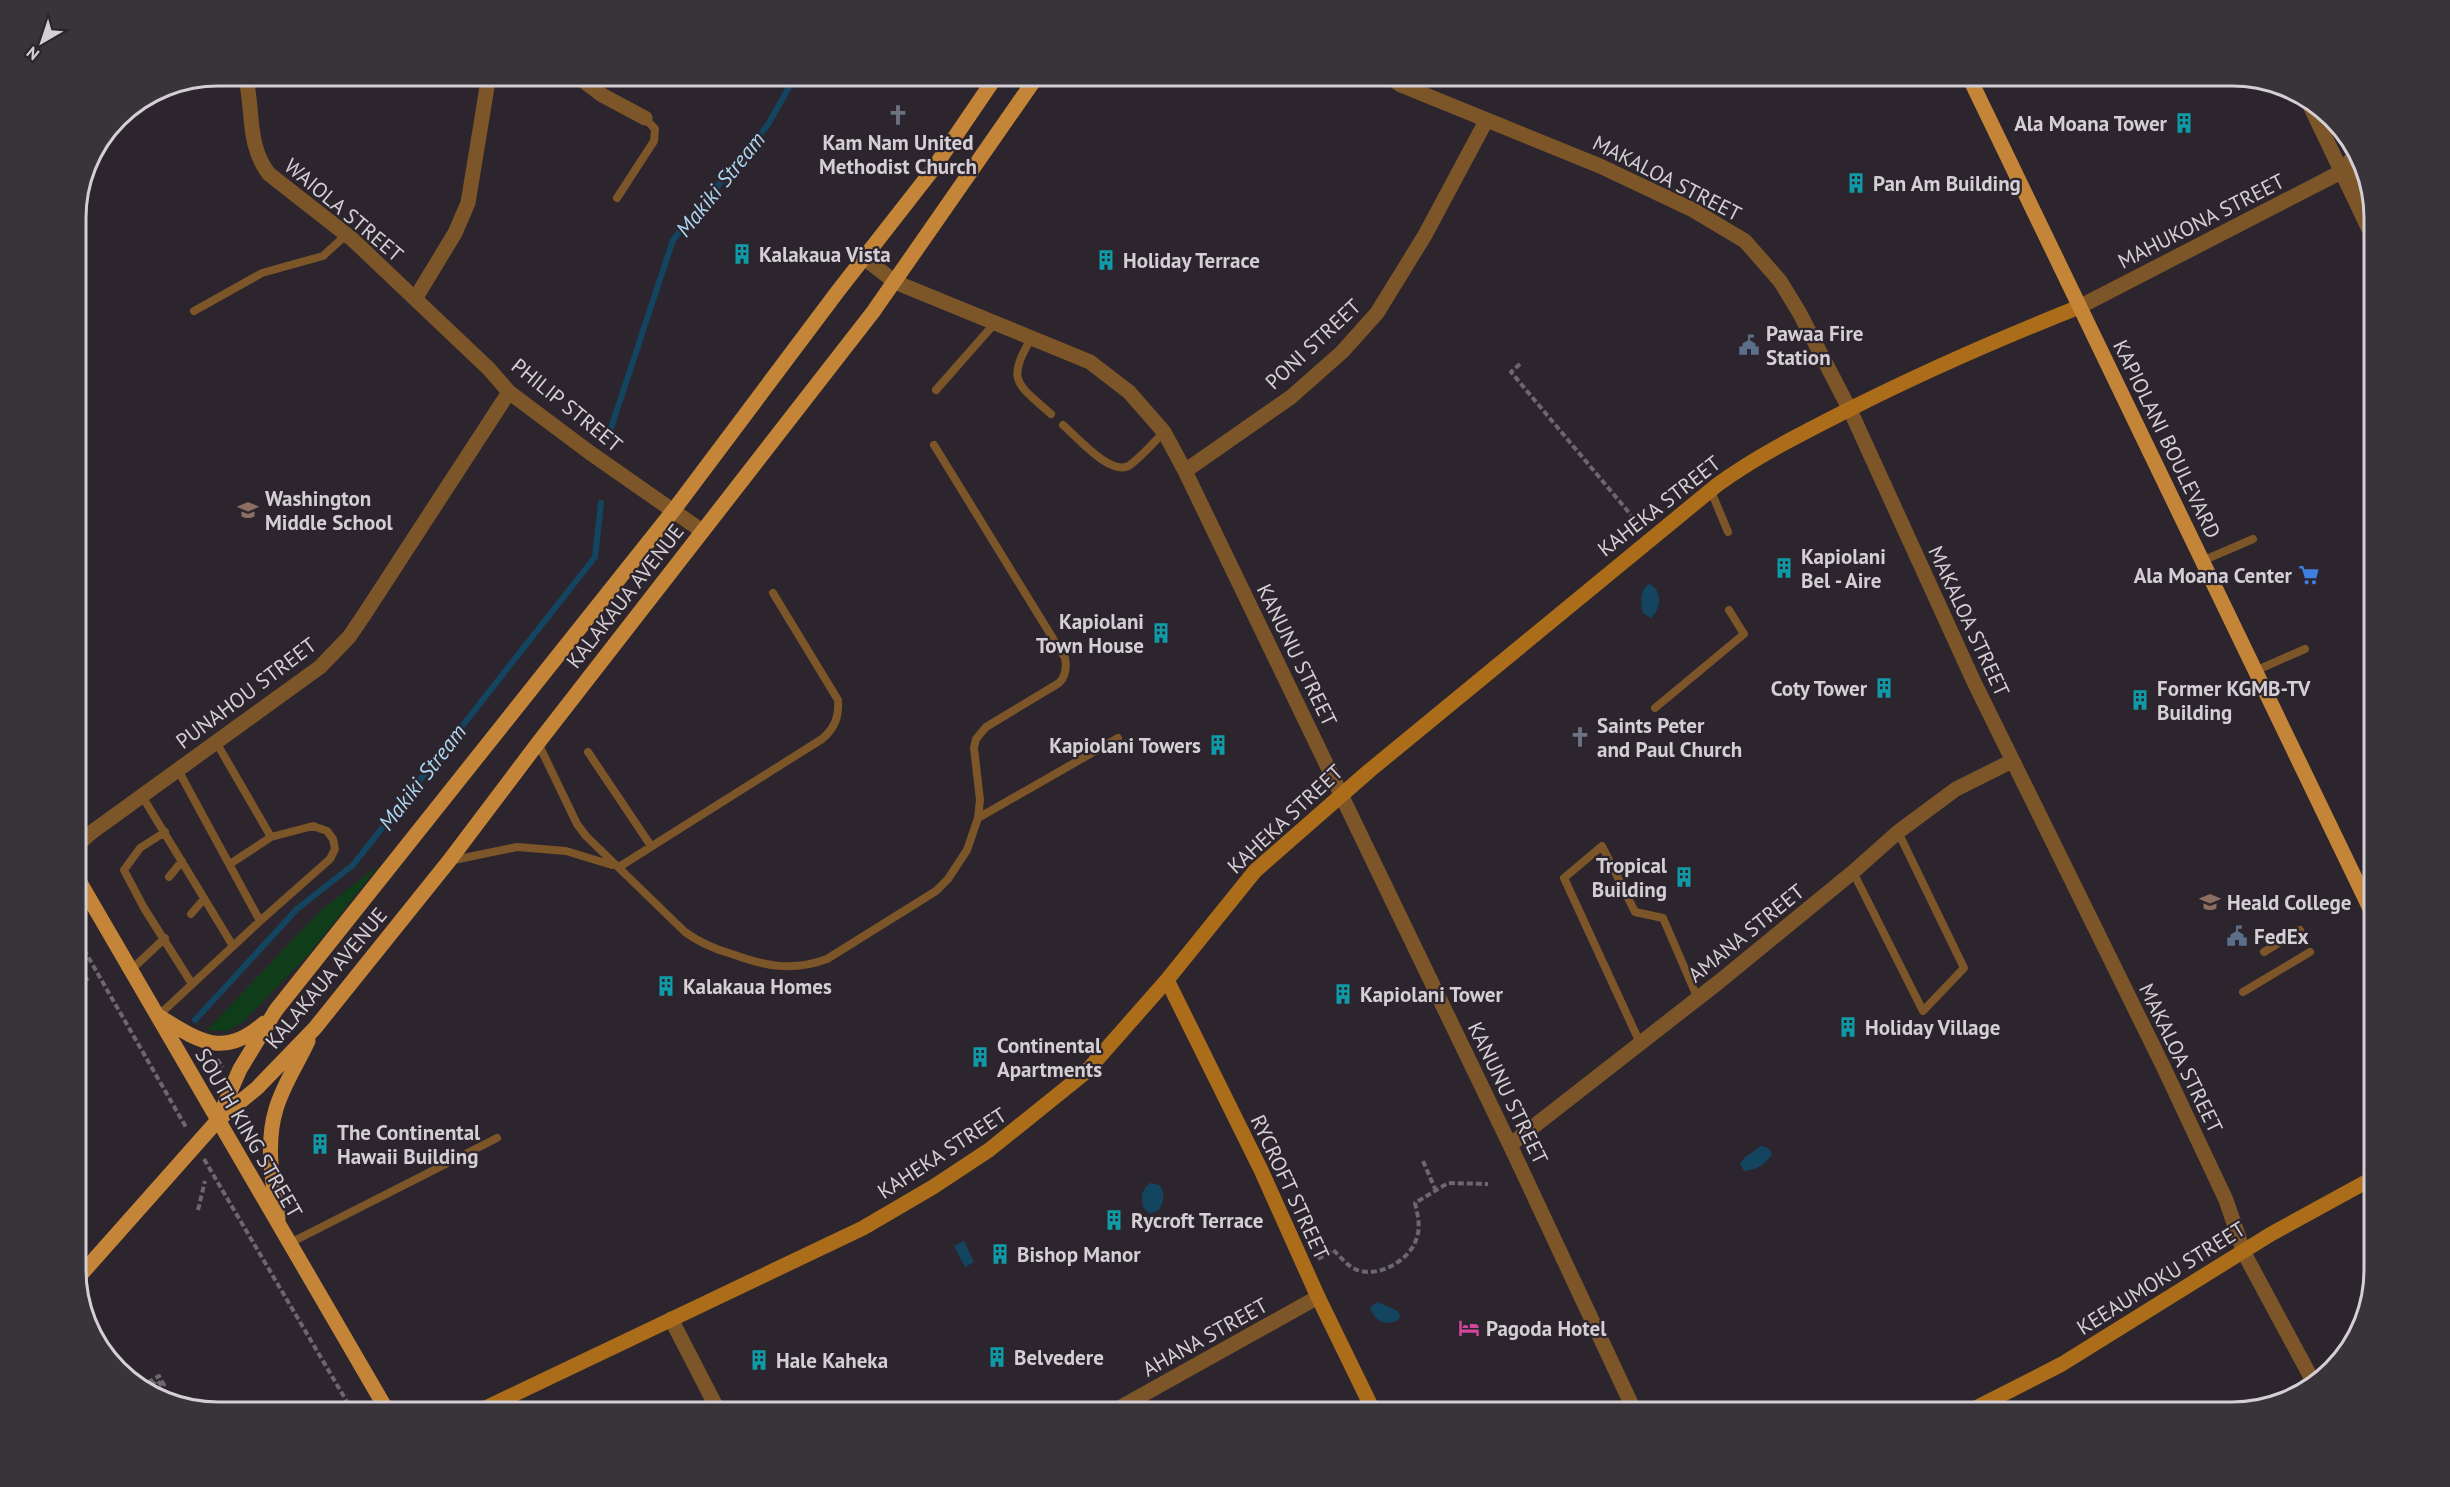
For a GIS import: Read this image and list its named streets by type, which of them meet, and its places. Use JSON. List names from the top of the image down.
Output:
{
  "streets": {
    "main road": ["KAPIOLANI BOULEVARD", "KALAKAUA AVENUE", "SOUTH KING STREET"],
    "street": [
      "MAKALOA STREET",
      "WAIOLA STREET",
      "MAHUKONA STREET",
      "PONI STREET",
      "PHILIP STREET",
      "KAHEKA STREET",
      "KANUNU STREET",
      "PUNAHOU STREET",
      "AMANA STREET",
      "RYCROFT STREET",
      "KEEAUMOKU STREET",
      "AHANA STREET"
    ]
  },
  "crossings": [
    ["MAKALOA STREET", "PONI STREET"],
    ["MAKALOA STREET", "KAHEKA STREET"],
    ["MAKALOA STREET", "AMANA STREET"],
    ["MAKALOA STREET", "KEEAUMOKU STREET"],
    ["WAIOLA STREET", "PHILIP STREET"],
    ["MAHUKONA STREET", "KAPIOLANI BOULEVARD"],
    ["MAHUKONA STREET", "KAHEKA STREET"],
    ["PONI STREET", "KANUNU STREET"],
    ["PHILIP STREET", "KALAKAUA AVENUE"],
    ["PHILIP STREET", "PUNAHOU STREET"],
    ["KAPIOLANI BOULEVARD", "KAHEKA STREET"],
    ["KAHEKA STREET", "KANUNU STREET"],
    ["KAHEKA STREET", "RYCROFT STREET"],
    ["KALAKAUA AVENUE", "KANUNU STREET"],
    ["KALAKAUA AVENUE", "SOUTH KING STREET"],
    ["KANUNU STREET", "AMANA STREET"],
    ["RYCROFT STREET", "AHANA STREET"]
  ],
  "water": ["Makiki Stream"],
  "places": {
    "church": ["Kam Nam United Methodist Church", "Saints Peter and Paul Church"],
    "building": [
      "Ala Moana Tower",
      "Pan Am Building",
      "Kalakaua Vista",
      "Holiday Terrace",
      "Kapiolani Bel - Aire",
      "Kapiolani Town House",
      "Coty Tower",
      "Former KGMB-TV Building",
      "Kapiolani Towers",
      "Tropical Building",
      "Kalakaua Homes",
      "Kapiolani Tower",
      "Holiday Village",
      "Continental Apartments",
      "The Continental Hawaii Building",
      "Rycroft Terrace",
      "Bishop Manor",
      "Belvedere",
      "Hale Kaheka"
    ],
    "public building": ["Pawaa Fire Station", "FedEx"],
    "school or university": ["Washington Middle School", "Heald College"],
    "supermarket": ["Ala Moana Center"],
    "hotel": ["Pagoda Hotel"]
  },
  "north": "bottom left"
}
